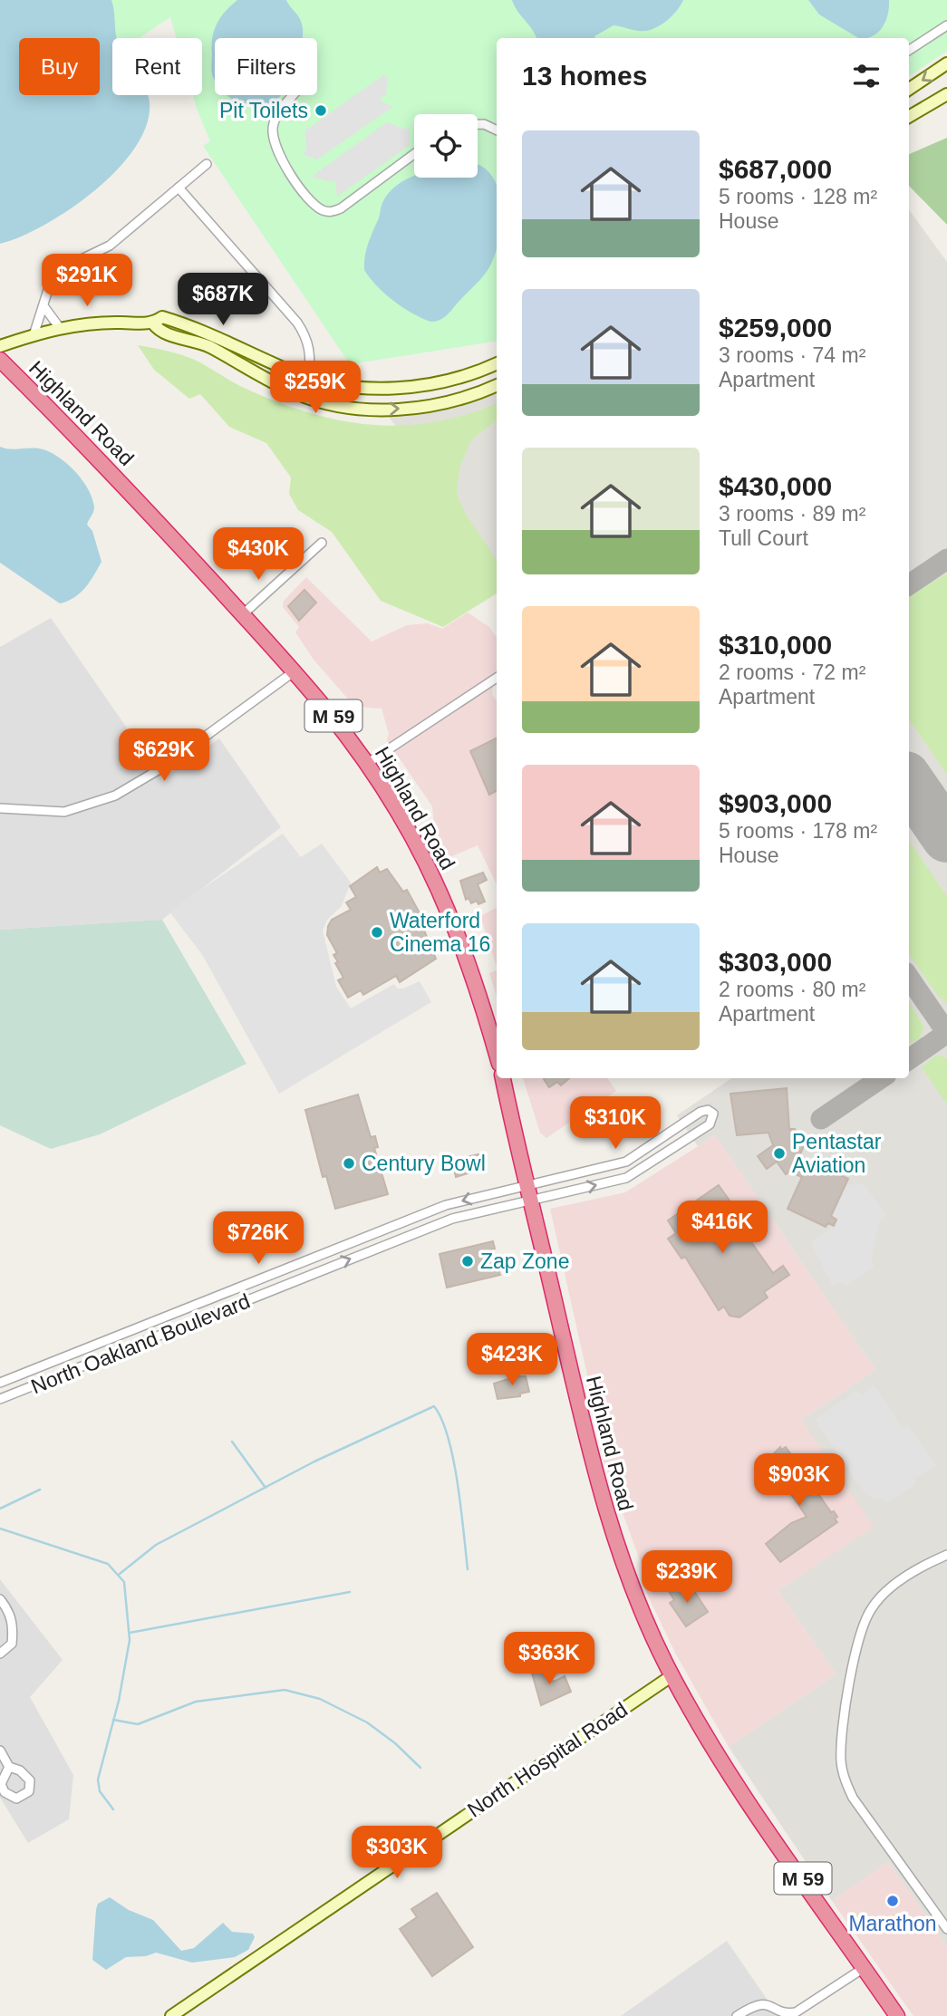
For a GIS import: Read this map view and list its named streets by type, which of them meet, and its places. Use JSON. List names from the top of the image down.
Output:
{
  "streets": {
    "highway": ["Highland Road", "M 59"],
    "main road": ["North Hospital Road"],
    "street": ["North Oakland Boulevard"]
  },
  "crossings": [
    ["Highland Road", "North Oakland Boulevard"],
    ["Highland Road", "North Hospital Road"]
  ],
  "places": [
    "Pit Toilets",
    "Waterford Cinema 16",
    "Pentastar Aviation",
    "Century Bowl",
    "Zap Zone",
    "Marathon"
  ],
  "page": {
    "chip": ["Buy", "Rent", "Filters"],
    "heading": "13 homes",
    "list": [
      {
        "name": "$687,000",
        "note": "5 rooms · 128 m² · House"
      },
      {
        "name": "$259,000",
        "note": "3 rooms · 74 m² · Apartment"
      },
      {
        "name": "$430,000",
        "note": "3 rooms · 89 m² · Tull Court"
      },
      {
        "name": "$310,000",
        "note": "2 rooms · 72 m² · Apartment"
      },
      {
        "name": "$903,000",
        "note": "5 rooms · 178 m² · House"
      },
      {
        "name": "$303,000",
        "note": "2 rooms · 80 m² · Apartment"
      }
    ],
    "price": [
      "$291K",
      "$687K",
      "$259K",
      "$430K",
      "$629K",
      "$310K",
      "$416K",
      "$726K",
      "$423K",
      "$903K",
      "$239K",
      "$363K",
      "$303K"
    ]
  }
}
